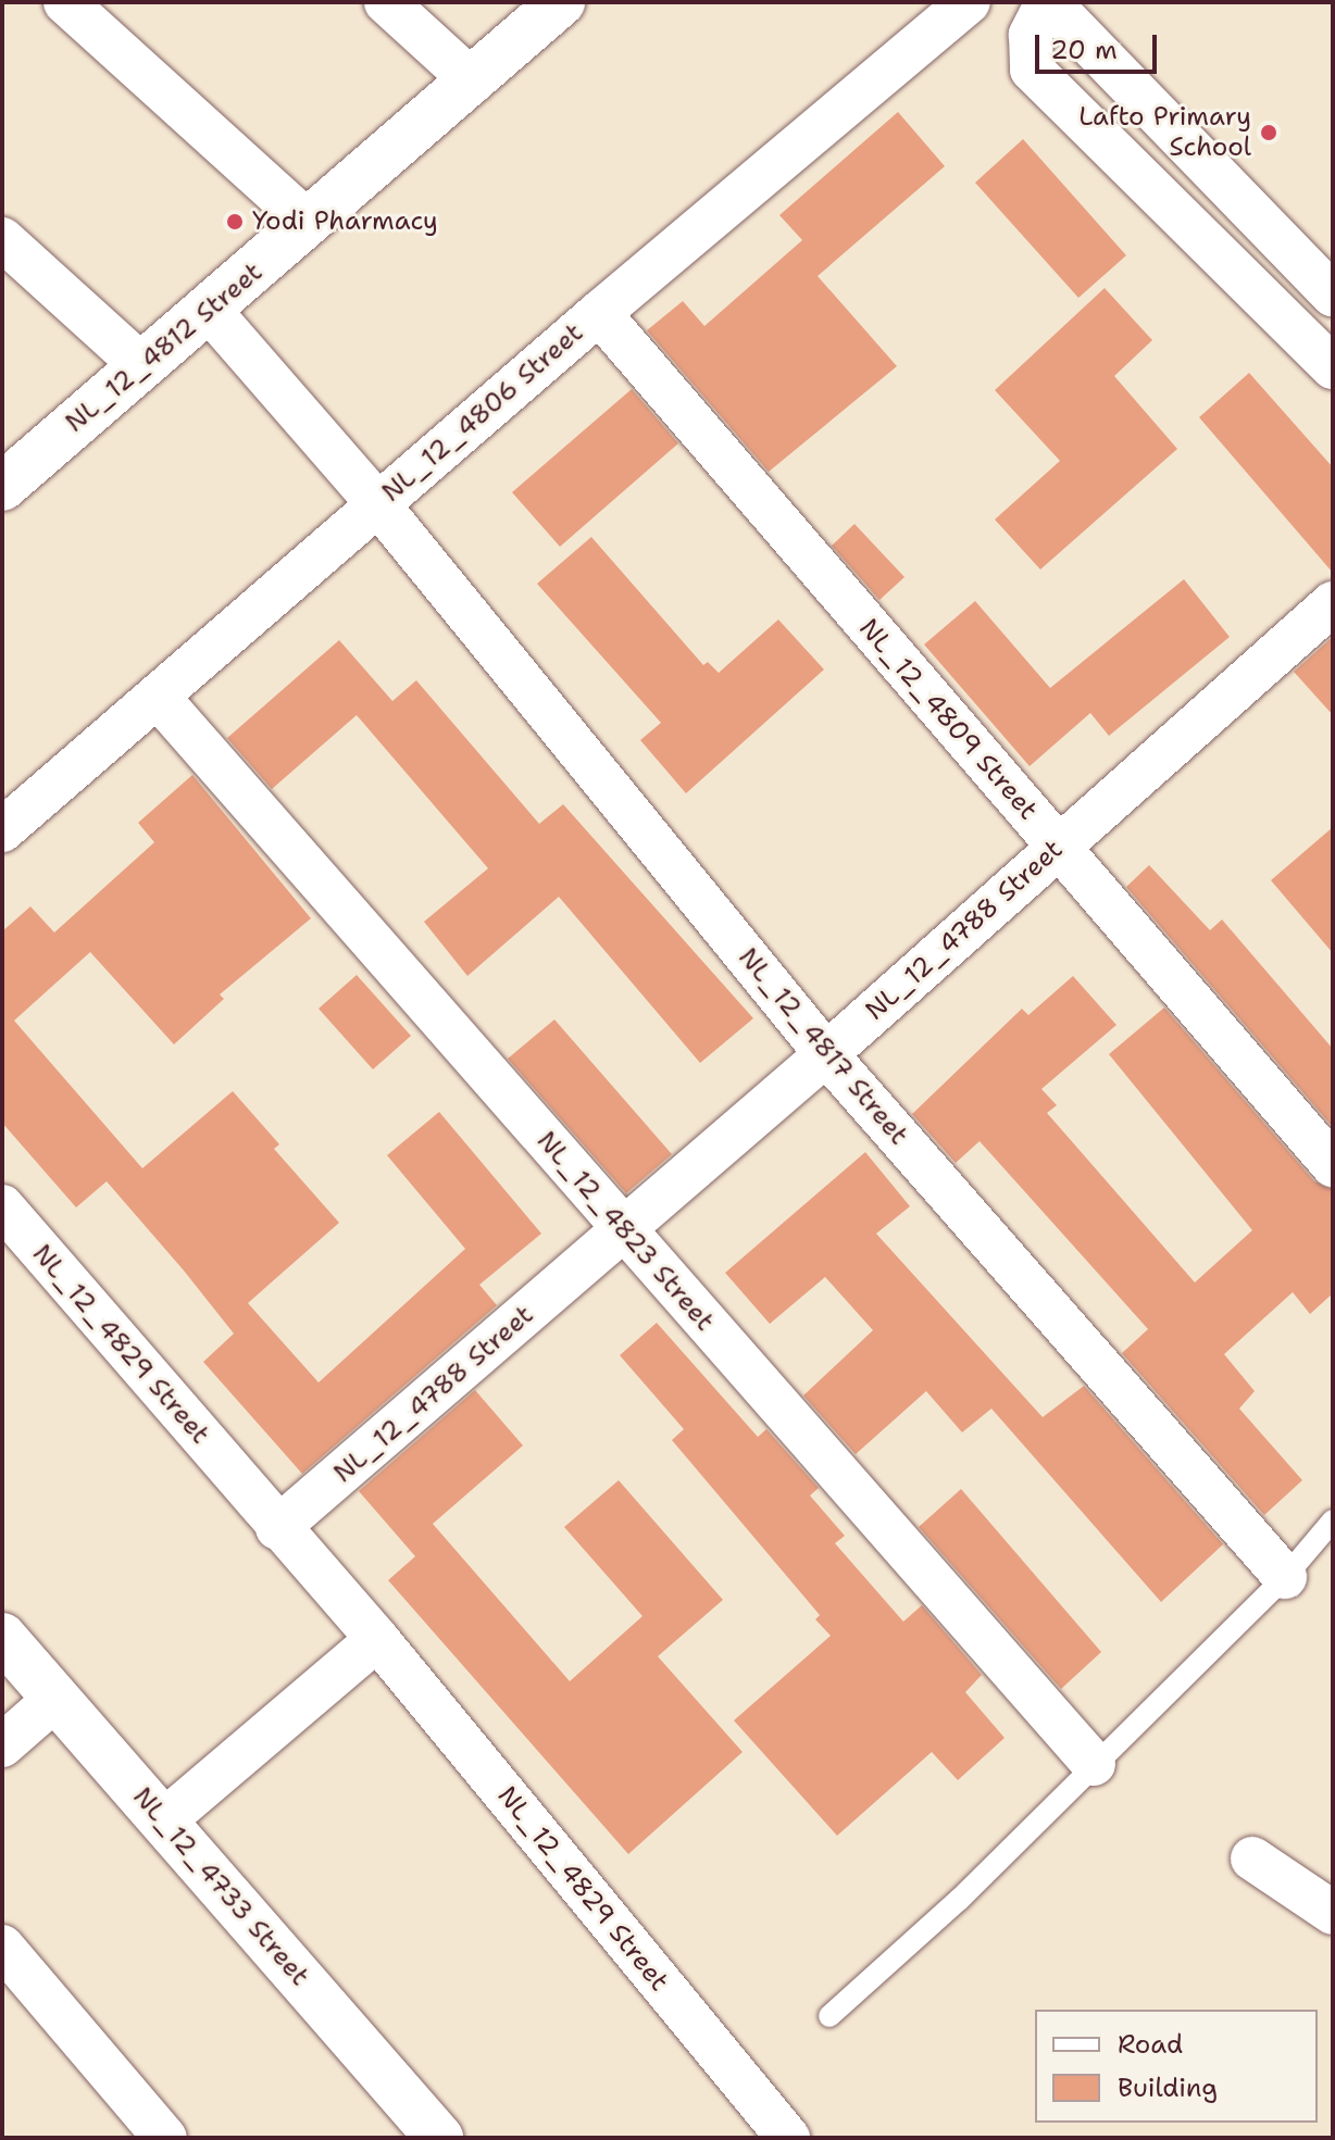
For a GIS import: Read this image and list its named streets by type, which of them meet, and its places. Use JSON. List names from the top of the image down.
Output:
{
  "streets": {
    "street": [
      "NL_12_4812 Street",
      "NL_12_4806 Street",
      "NL_12_4809 Street",
      "NL_12_4788 Street",
      "NL_12_4817 Street",
      "NL_12_4823 Street",
      "NL_12_4829 Street",
      "NL_12_4733 Street"
    ]
  },
  "crossings": [
    ["NL_12_4812 Street", "NL_12_4817 Street"],
    ["NL_12_4806 Street", "NL_12_4809 Street"],
    ["NL_12_4806 Street", "NL_12_4817 Street"],
    ["NL_12_4806 Street", "NL_12_4823 Street"],
    ["NL_12_4809 Street", "NL_12_4788 Street"],
    ["NL_12_4788 Street", "NL_12_4817 Street"],
    ["NL_12_4788 Street", "NL_12_4823 Street"],
    ["NL_12_4788 Street", "NL_12_4829 Street"]
  ],
  "places": ["Lafto Primary School", "Yodi Pharmacy"],
  "legend": ["Road", "Building"],
  "scale_bar": "20 m"
}
